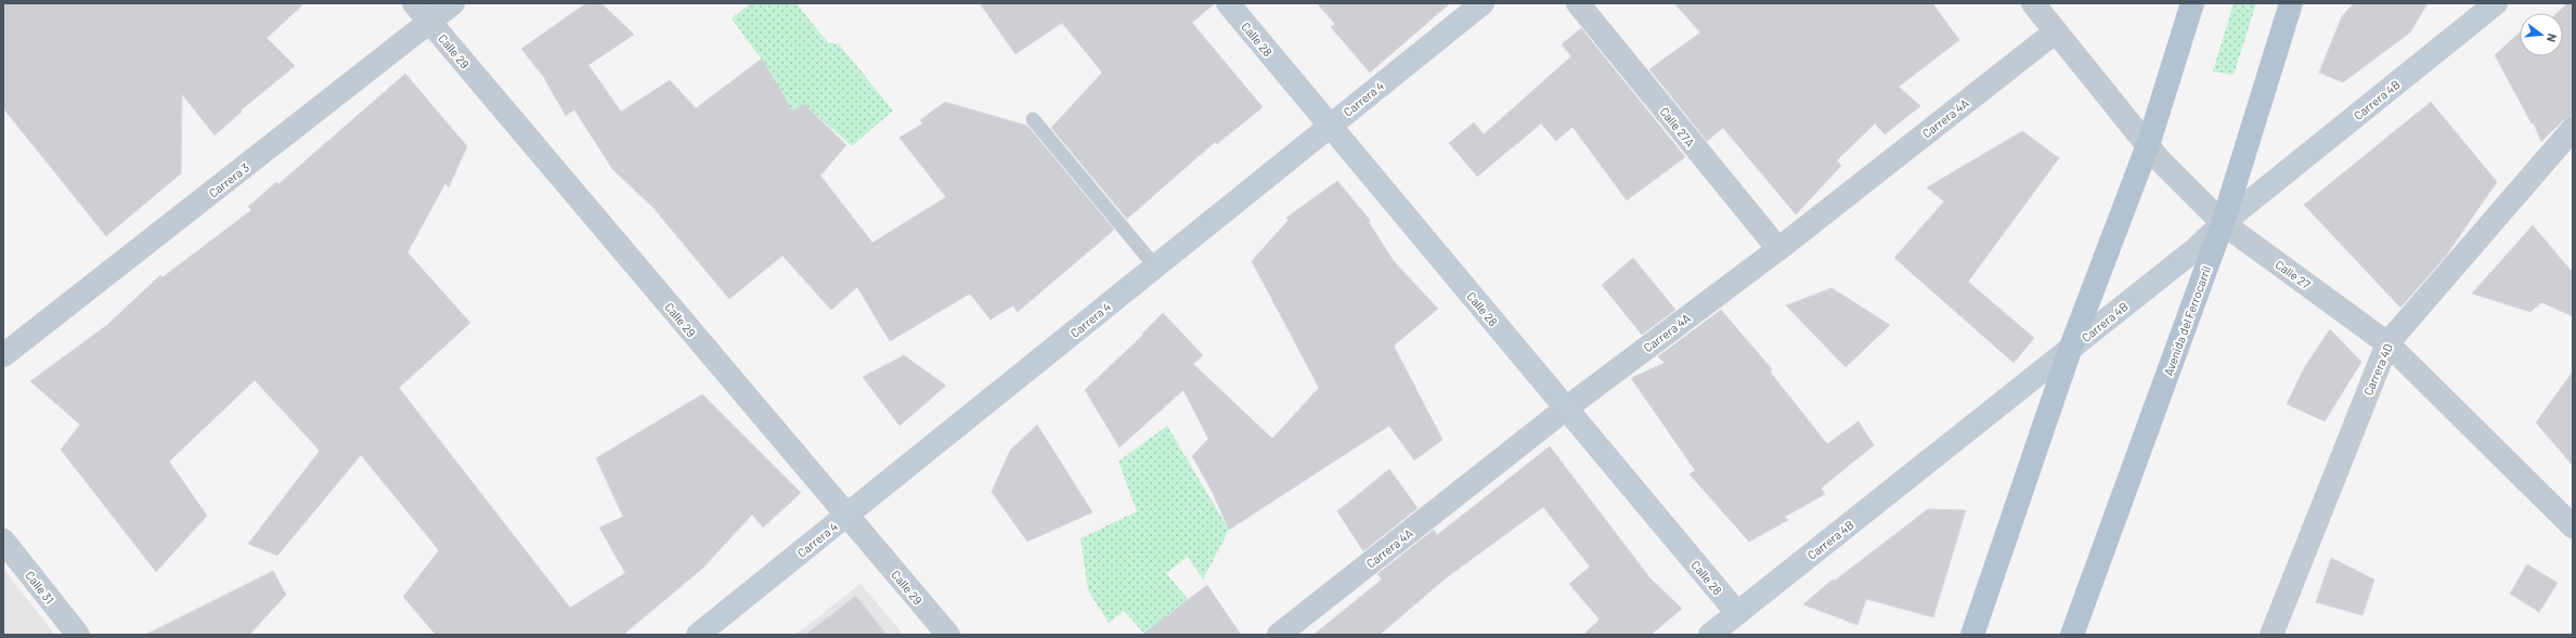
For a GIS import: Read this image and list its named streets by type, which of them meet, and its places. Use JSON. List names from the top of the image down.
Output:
{
  "streets": {
    "main road": [
      "Calle 28",
      "Carrera 4",
      "Carrera 4B",
      "Avenida del Ferrocarril"
    ],
    "street": [
      "Calle 29",
      "Carrera 4A",
      "Calle 27A",
      "Carrera 3",
      "Calle 27",
      "Carrera 4D",
      "Calle 31"
    ]
  },
  "crossings": [
    ["Calle 28", "Carrera 4"],
    ["Calle 28", "Carrera 4B"],
    ["Calle 28", "Carrera 4A"],
    ["Calle 29", "Carrera 4"],
    ["Calle 29", "Carrera 3"],
    ["Carrera 4B", "Calle 27"],
    ["Carrera 4B", "Avenida del Ferrocarril"],
    ["Carrera 4A", "Calle 27A"],
    ["Carrera 4A", "Calle 27"],
    ["Calle 27", "Avenida del Ferrocarril"],
    ["Calle 27", "Carrera 4D"]
  ],
  "north": "right"
}
